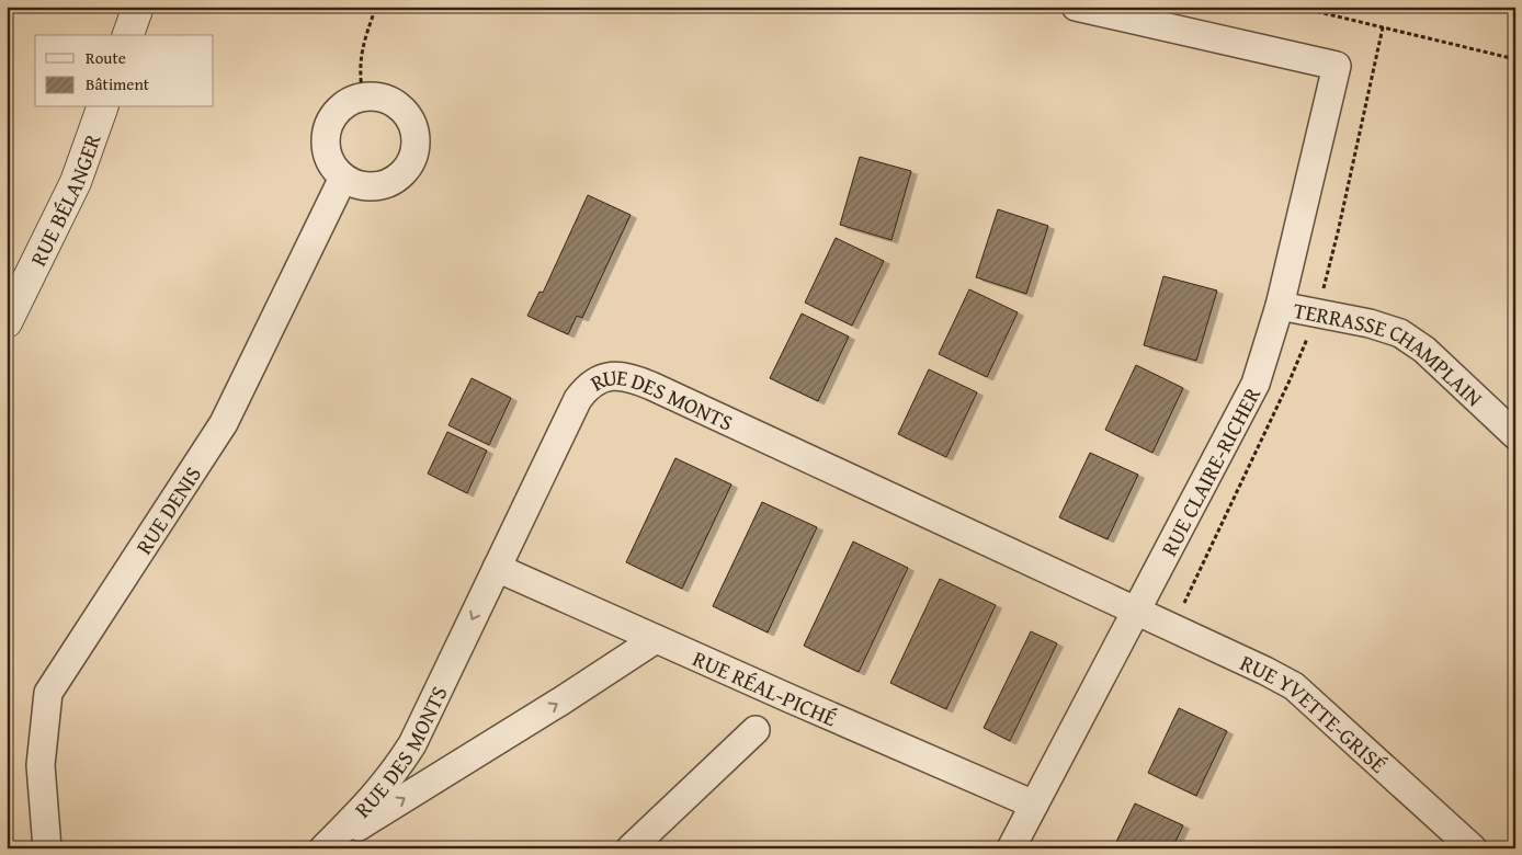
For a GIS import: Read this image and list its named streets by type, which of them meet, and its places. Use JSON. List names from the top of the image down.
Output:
{
  "streets": {
    "street": [
      "RUE BÉLANGER",
      "TERRASSE CHAMPLAIN",
      "RUE DES MONTS",
      "RUE CLAIRE-RICHER",
      "RUE DENIS",
      "RUE RÉAL-PICHÉ",
      "RUE YVETTE-GRISÉ"
    ]
  },
  "crossings": [
    ["TERRASSE CHAMPLAIN", "RUE CLAIRE-RICHER"],
    ["RUE DES MONTS", "RUE CLAIRE-RICHER"],
    ["RUE DES MONTS", "RUE RÉAL-PICHÉ"],
    ["RUE DES MONTS", "RUE YVETTE-GRISÉ"],
    ["RUE CLAIRE-RICHER", "RUE RÉAL-PICHÉ"],
    ["RUE CLAIRE-RICHER", "RUE YVETTE-GRISÉ"]
  ],
  "legend": ["Route", "Bâtiment"]
}
